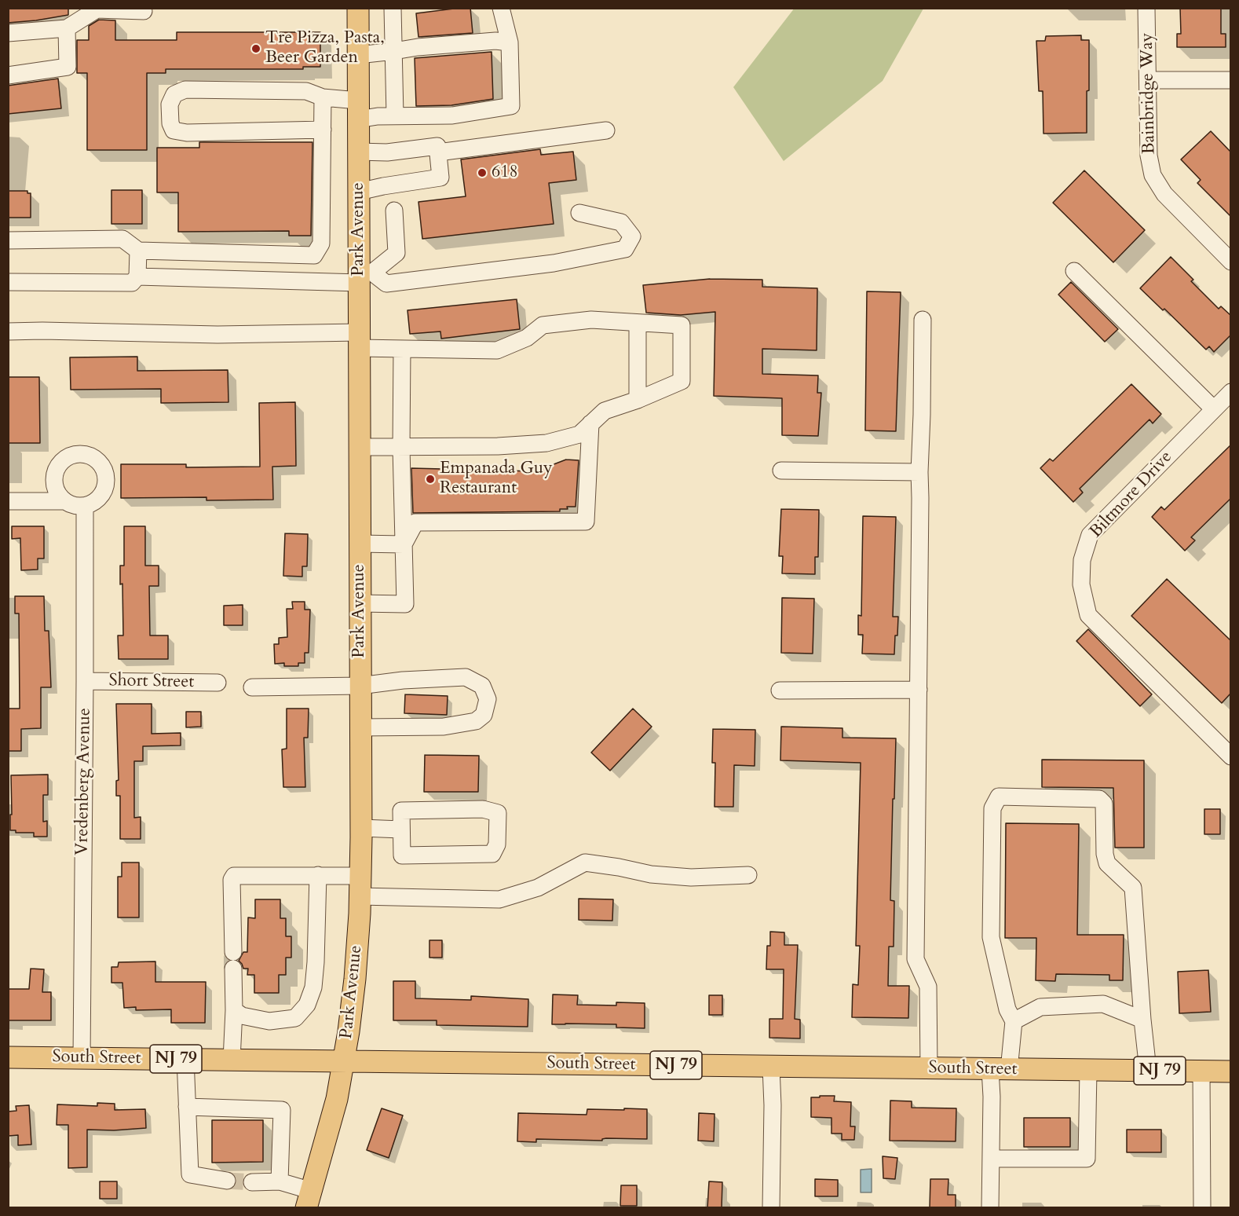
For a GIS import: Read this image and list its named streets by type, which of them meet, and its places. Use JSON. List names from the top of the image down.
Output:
{
  "streets": {
    "main road": ["Park Avenue", "South Street", "NJ 79"],
    "street": [
      "Bainbridge Way",
      "Biltmore Drive",
      "Short Street",
      "Vredenberg Avenue"
    ]
  },
  "crossings": [
    ["Park Avenue", "South Street"],
    ["Short Street", "Vredenberg Avenue"],
    ["Vredenberg Avenue", "South Street"]
  ],
  "places": ["Tre Pizza, Pasta, Beer Garden", "618", "Empanada Guy Restaurant"]
}
